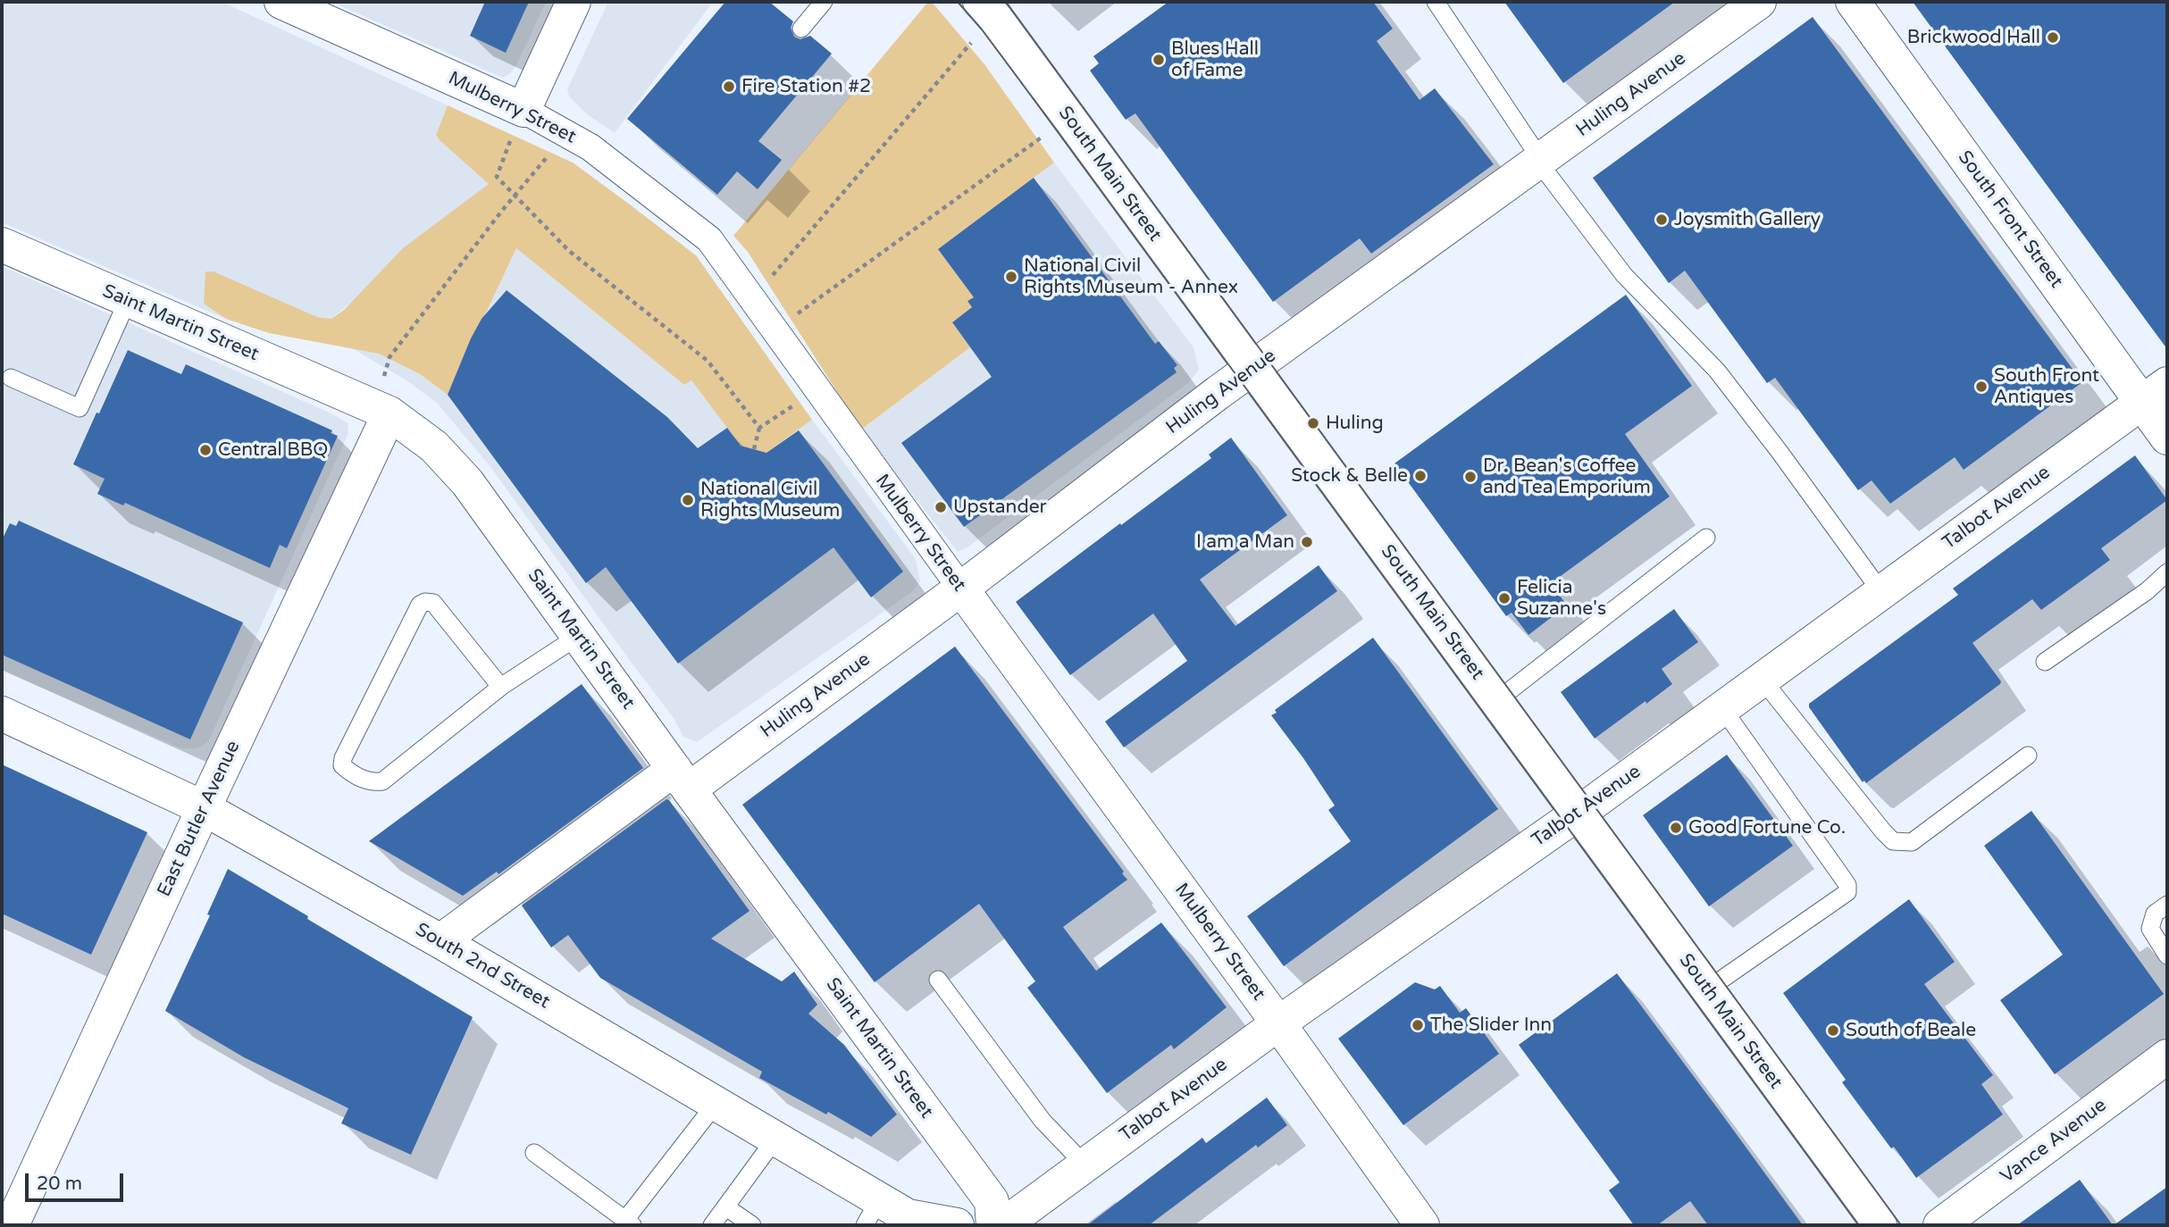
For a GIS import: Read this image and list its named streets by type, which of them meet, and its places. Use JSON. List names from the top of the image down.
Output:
{
  "streets": {
    "street": [
      "Huling Avenue",
      "Mulberry Street",
      "South Main Street",
      "South Front Street",
      "Saint Martin Street",
      "Talbot Avenue",
      "East Butler Avenue",
      "South 2nd Street",
      "Vance Avenue"
    ]
  },
  "crossings": [
    ["Huling Avenue", "Mulberry Street"],
    ["Huling Avenue", "South Main Street"],
    ["Huling Avenue", "Saint Martin Street"],
    ["Huling Avenue", "South 2nd Street"],
    ["Mulberry Street", "Talbot Avenue"],
    ["South Main Street", "Talbot Avenue"],
    ["South Front Street", "Talbot Avenue"],
    ["Saint Martin Street", "East Butler Avenue"],
    ["East Butler Avenue", "South 2nd Street"]
  ],
  "places": [
    "Brickwood Hall",
    "Blues Hall of Fame",
    "Fire Station #2",
    "Joysmith Gallery",
    "National Civil Rights Museum - Annex",
    "South Front Antiques",
    "Huling",
    "Central BBQ",
    "Stock & Belle",
    "Dr. Bean's Coffee and Tea Emporium",
    "National Civil Rights Museum",
    "Upstander",
    "I am a Man",
    "Felicia Suzanne's",
    "Good Fortune Co.",
    "The Slider Inn",
    "South of Beale"
  ],
  "scale_bar": "20 m"
}
